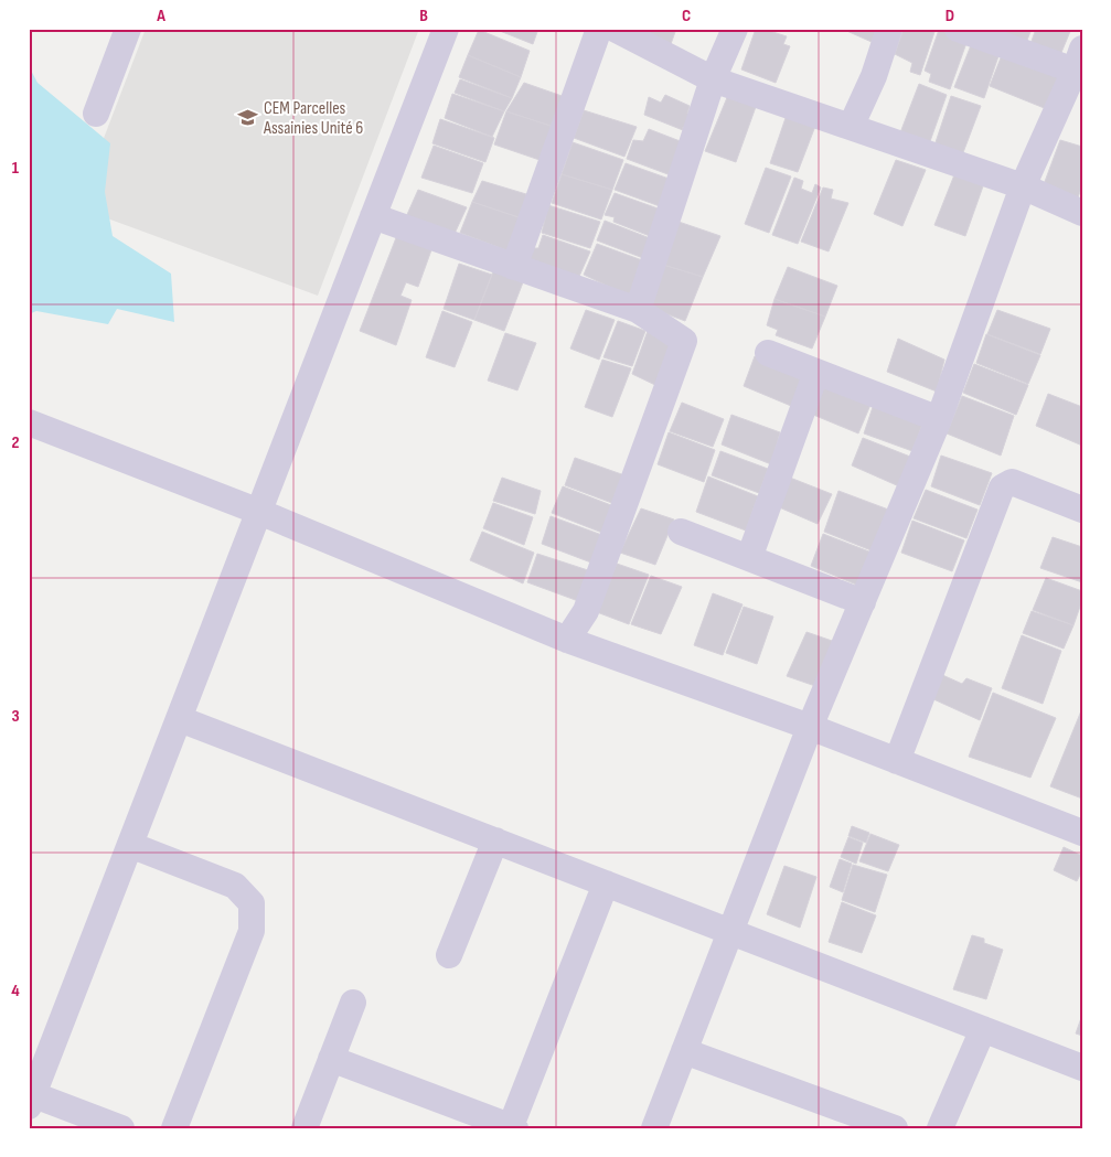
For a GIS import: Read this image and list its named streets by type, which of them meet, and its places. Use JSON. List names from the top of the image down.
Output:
{
  "places": {
    "school or university": ["CEM Parcelles Assainies Unité 6"]
  },
  "grid": {
    "columns": [
      "A",
      "B",
      "C",
      "D"
    ],
    "rows": [
      "1",
      "2",
      "3",
      "4"
    ]
  }
}
